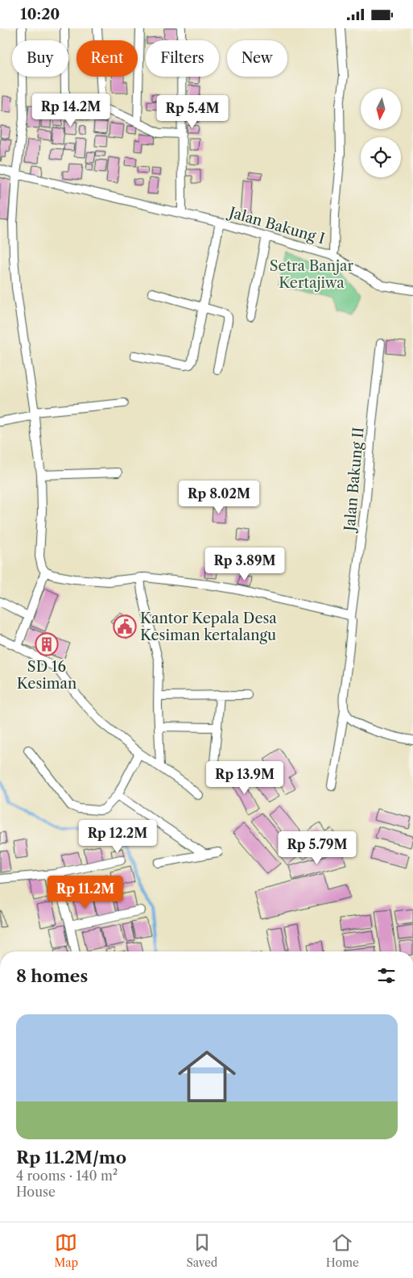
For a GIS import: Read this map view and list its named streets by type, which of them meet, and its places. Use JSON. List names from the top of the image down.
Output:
{
  "streets": {
    "street": ["Jalan Bakung I", "Jalan Bakung II"]
  },
  "parks": ["Setra Banjar Kertajiwa"],
  "places": {
    "public building": ["Kantor Kepala Desa Kesiman kertalangu"],
    "building": ["SD 16 Kesiman"]
  },
  "north": "bottom",
  "page": {
    "status": "10:20",
    "chip": [
      "Buy",
      "Rent",
      "Filters",
      "New"
    ],
    "price": [
      "Rp 14.2M",
      "Rp 5.4M",
      "Rp 8.02M",
      "Rp 3.89M",
      "Rp 13.9M",
      "Rp 12.2M",
      "Rp 5.79M",
      "Rp 11.2M"
    ],
    "heading": "8 homes",
    "list": [
      {
        "name": "Rp 11.2M/mo",
        "note": "4 rooms · 140 m² · House"
      }
    ],
    "tabs": ["Map", "Saved", "Home"]
  }
}
